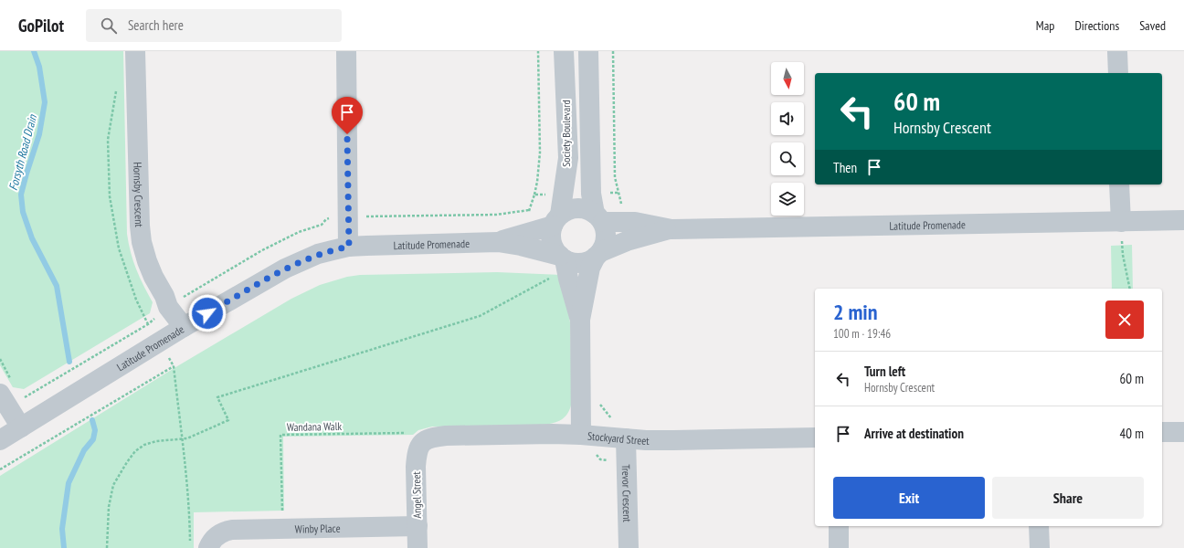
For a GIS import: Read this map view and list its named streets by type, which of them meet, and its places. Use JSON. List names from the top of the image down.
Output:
{
  "streets": {
    "street": [
      "Society Boulevard",
      "Hornsby Crescent",
      "Latitude Promenade",
      "Stockyard Street",
      "Trevor Crescent",
      "Angel Street",
      "Winby Place"
    ],
    "path": ["Wandana Walk"]
  },
  "crossings": [
    ["Society Boulevard", "Latitude Promenade"],
    ["Hornsby Crescent", "Latitude Promenade"],
    ["Wandana Walk", "Stockyard Street"],
    ["Wandana Walk", "Angel Street"],
    ["Stockyard Street", "Trevor Crescent"],
    ["Stockyard Street", "Angel Street"],
    ["Angel Street", "Winby Place"]
  ],
  "water": ["Forsyth Road Drain"],
  "north": "bottom",
  "page": {
    "header": "GoPilot",
    "search": "Search here",
    "nav": ["Map", "Directions", "Saved"],
    "turn": ["60 m", "Hornsby Crescent"],
    "then": "Then",
    "heading": ["2 min", "100 m · 19:46"],
    "list": [
      {
        "name": "Turn left",
        "note": "Hornsby Crescent",
        "value": "60 m"
      },
      {
        "name": "Arrive at destination",
        "value": "40 m"
      }
    ],
    "buttons": ["Exit", "Share"]
  }
}
